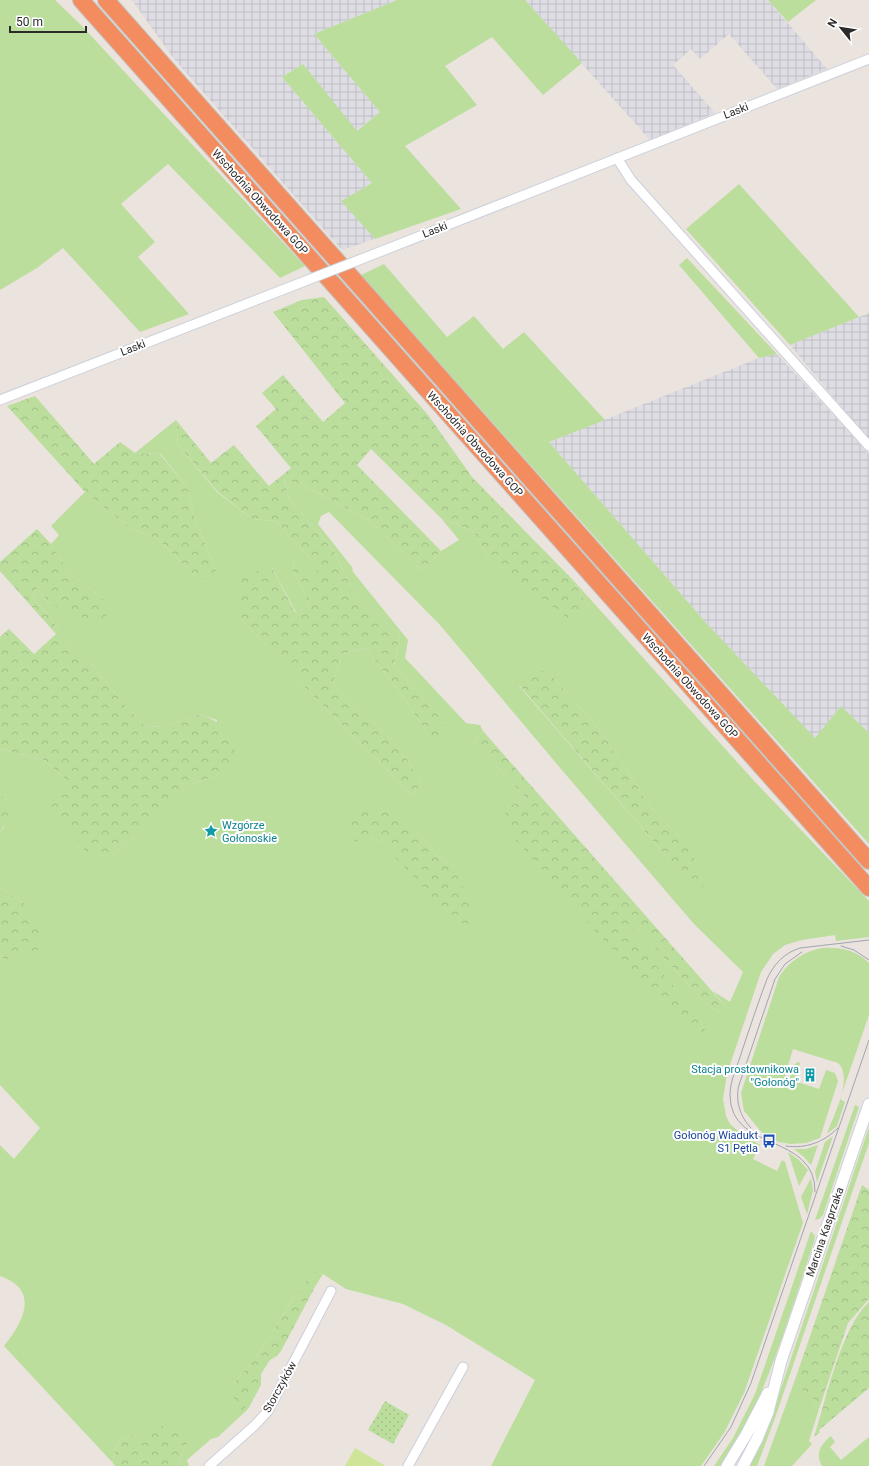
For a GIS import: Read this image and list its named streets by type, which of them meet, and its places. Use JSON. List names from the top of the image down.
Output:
{
  "streets": {
    "highway": ["Wschodnia Obwodowa GOP"],
    "street": ["Laski", "Marcina Kasprzaka", "Storczyków"]
  },
  "places": {
    "place": ["Wzgórze Gołonoskie"],
    "building": ["Stacja prostownikowa \"Gołonóg\""],
    "bus stop": ["Gołonóg Wiadukt S1 Pętla"]
  },
  "scale_bar": "50 m",
  "north": "top left"
}
